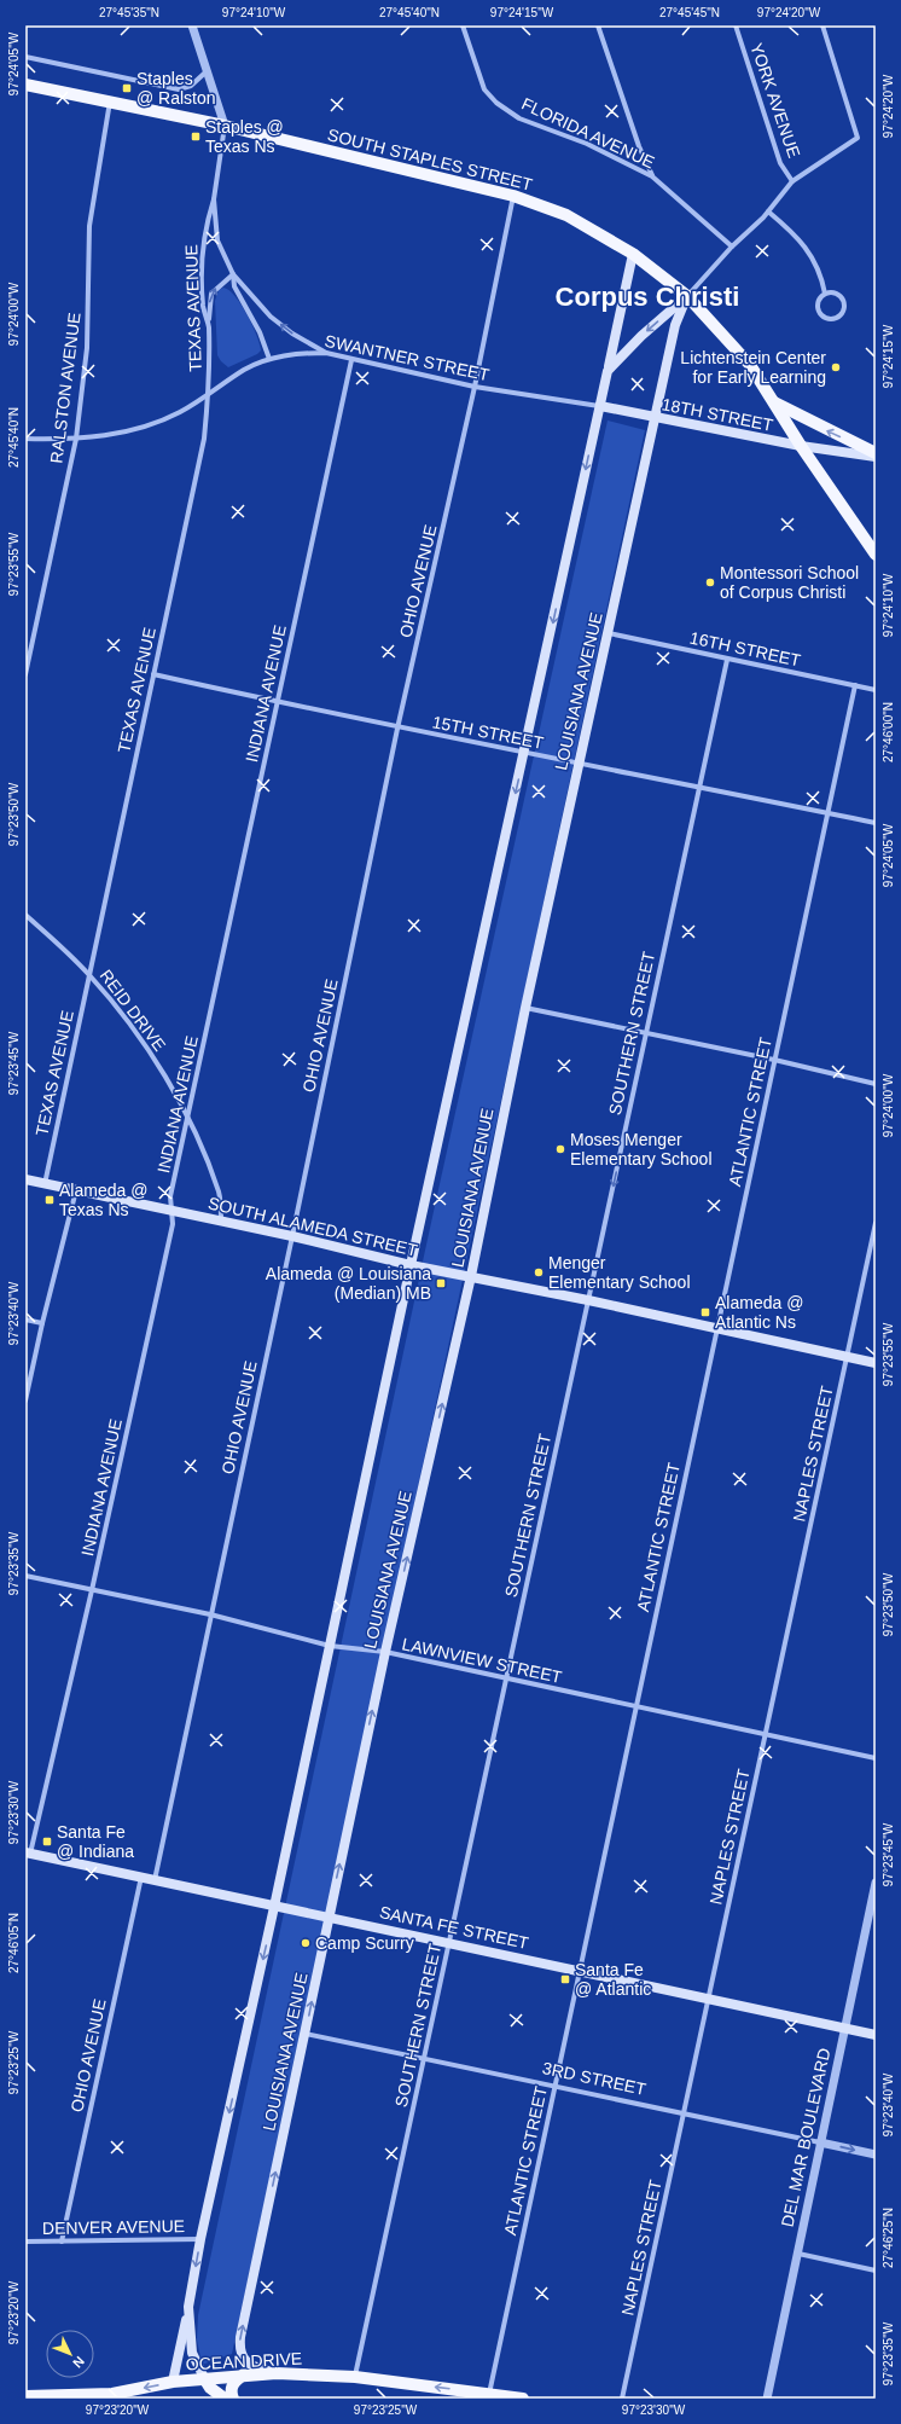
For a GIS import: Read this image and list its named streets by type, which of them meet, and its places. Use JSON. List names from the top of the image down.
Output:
{
  "streets": {
    "main road": [
      "SOUTH STAPLES STREET",
      "18TH STREET",
      "LOUISIANA AVENUE",
      "SOUTH ALAMEDA STREET",
      "SANTA FE STREET",
      "OCEAN DRIVE"
    ],
    "street": [
      "YORK AVENUE",
      "FLORIDA AVENUE",
      "TEXAS AVENUE",
      "SWANTNER STREET",
      "RALSTON AVENUE",
      "OHIO AVENUE",
      "16TH STREET",
      "INDIANA AVENUE",
      "15TH STREET",
      "REID DRIVE",
      "SOUTHERN STREET",
      "ATLANTIC STREET",
      "NAPLES STREET",
      "LAWNVIEW STREET",
      "3RD STREET",
      "DEL MAR BOULEVARD",
      "DENVER AVENUE"
    ]
  },
  "crossings": [
    ["SOUTH STAPLES STREET", "TEXAS AVENUE"],
    ["SOUTH STAPLES STREET", "RALSTON AVENUE"],
    ["SOUTH STAPLES STREET", "18TH STREET"],
    ["SOUTH STAPLES STREET", "OHIO AVENUE"],
    ["SOUTH STAPLES STREET", "LOUISIANA AVENUE"],
    ["TEXAS AVENUE", "SWANTNER STREET"],
    ["TEXAS AVENUE", "15TH STREET"],
    ["TEXAS AVENUE", "REID DRIVE"],
    ["TEXAS AVENUE", "SOUTH ALAMEDA STREET"],
    ["SWANTNER STREET", "RALSTON AVENUE"],
    ["SWANTNER STREET", "18TH STREET"],
    ["SWANTNER STREET", "OHIO AVENUE"],
    ["SWANTNER STREET", "INDIANA AVENUE"],
    ["18TH STREET", "LOUISIANA AVENUE"],
    ["OHIO AVENUE", "15TH STREET"],
    ["OHIO AVENUE", "SOUTH ALAMEDA STREET"],
    ["OHIO AVENUE", "LAWNVIEW STREET"],
    ["OHIO AVENUE", "SANTA FE STREET"],
    ["OHIO AVENUE", "DENVER AVENUE"],
    ["16TH STREET", "LOUISIANA AVENUE"],
    ["16TH STREET", "SOUTHERN STREET"],
    ["16TH STREET", "ATLANTIC STREET"],
    ["LOUISIANA AVENUE", "15TH STREET"],
    ["LOUISIANA AVENUE", "SOUTH ALAMEDA STREET"],
    ["LOUISIANA AVENUE", "LAWNVIEW STREET"],
    ["LOUISIANA AVENUE", "SANTA FE STREET"],
    ["LOUISIANA AVENUE", "3RD STREET"],
    ["LOUISIANA AVENUE", "OCEAN DRIVE"],
    ["INDIANA AVENUE", "15TH STREET"],
    ["INDIANA AVENUE", "REID DRIVE"],
    ["INDIANA AVENUE", "SOUTH ALAMEDA STREET"],
    ["INDIANA AVENUE", "LAWNVIEW STREET"],
    ["INDIANA AVENUE", "SANTA FE STREET"],
    ["15TH STREET", "SOUTHERN STREET"],
    ["15TH STREET", "ATLANTIC STREET"],
    ["REID DRIVE", "SOUTH ALAMEDA STREET"],
    ["SOUTHERN STREET", "SOUTH ALAMEDA STREET"],
    ["SOUTHERN STREET", "LAWNVIEW STREET"],
    ["SOUTHERN STREET", "SANTA FE STREET"],
    ["SOUTHERN STREET", "3RD STREET"],
    ["SOUTHERN STREET", "OCEAN DRIVE"],
    ["ATLANTIC STREET", "SOUTH ALAMEDA STREET"],
    ["ATLANTIC STREET", "LAWNVIEW STREET"],
    ["ATLANTIC STREET", "SANTA FE STREET"],
    ["ATLANTIC STREET", "3RD STREET"],
    ["ATLANTIC STREET", "OCEAN DRIVE"],
    ["SOUTH ALAMEDA STREET", "NAPLES STREET"],
    ["NAPLES STREET", "LAWNVIEW STREET"],
    ["NAPLES STREET", "SANTA FE STREET"],
    ["NAPLES STREET", "3RD STREET"],
    ["SANTA FE STREET", "DEL MAR BOULEVARD"],
    ["3RD STREET", "DEL MAR BOULEVARD"]
  ],
  "one_way": ["OCEAN DRIVE"],
  "districts": ["Corpus Christi"],
  "places": {
    "transit": [
      "Staples @ Ralston",
      "Staples @ Texas Ns",
      "Alameda @ Texas Ns",
      "Alameda @ Louisiana (Median) MB",
      "Alameda @ Atlantic Ns",
      "Santa Fe @ Indiana",
      "Santa Fe @ Atlantic"
    ],
    "other": [
      "Lichtenstein Center for Early Learning",
      "Montessori School of Corpus Christi",
      "Moses Menger Elementary School",
      "Menger Elementary School",
      "Camp Scurry"
    ]
  },
  "north": "bottom right",
  "coordinates": [
    "27°45'35\"N",
    "97°24'10\"W",
    "27°45'40\"N",
    "97°24'15\"W",
    "27°45'45\"N",
    "97°24'20\"W",
    "97°24'05\"W",
    "97°24'00\"W",
    "97°23'55\"W",
    "27°46'00\"N",
    "97°23'50\"W",
    "97°23'45\"W",
    "97°23'40\"W",
    "97°23'35\"W",
    "97°23'30\"W",
    "27°46'05\"N",
    "97°23'25\"W",
    "27°46'25\"N",
    "97°23'20\"W"
  ]
}
